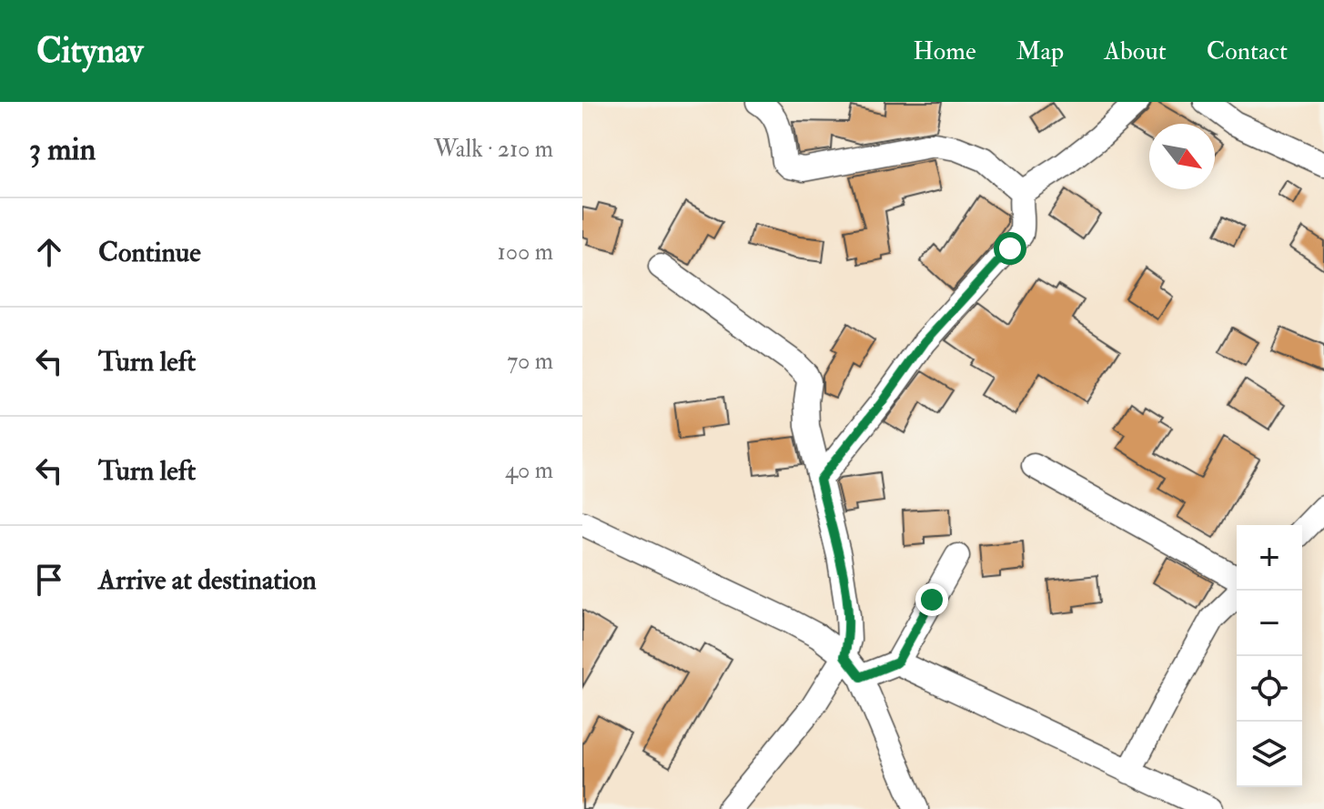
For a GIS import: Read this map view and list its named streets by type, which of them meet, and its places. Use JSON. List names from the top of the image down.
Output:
{
  "north": "bottom right",
  "page": {
    "header": "Citynav",
    "nav": [
      "Home",
      "Map",
      "About",
      "Contact"
    ],
    "heading": ["3 min", "Walk · 210 m"],
    "list": [
      ["Continue", "100 m"],
      ["Turn left", "70 m"],
      ["Turn left", "40 m"],
      "Arrive at destination"
    ],
    "map_buttons": ["+", "−"]
  }
}
